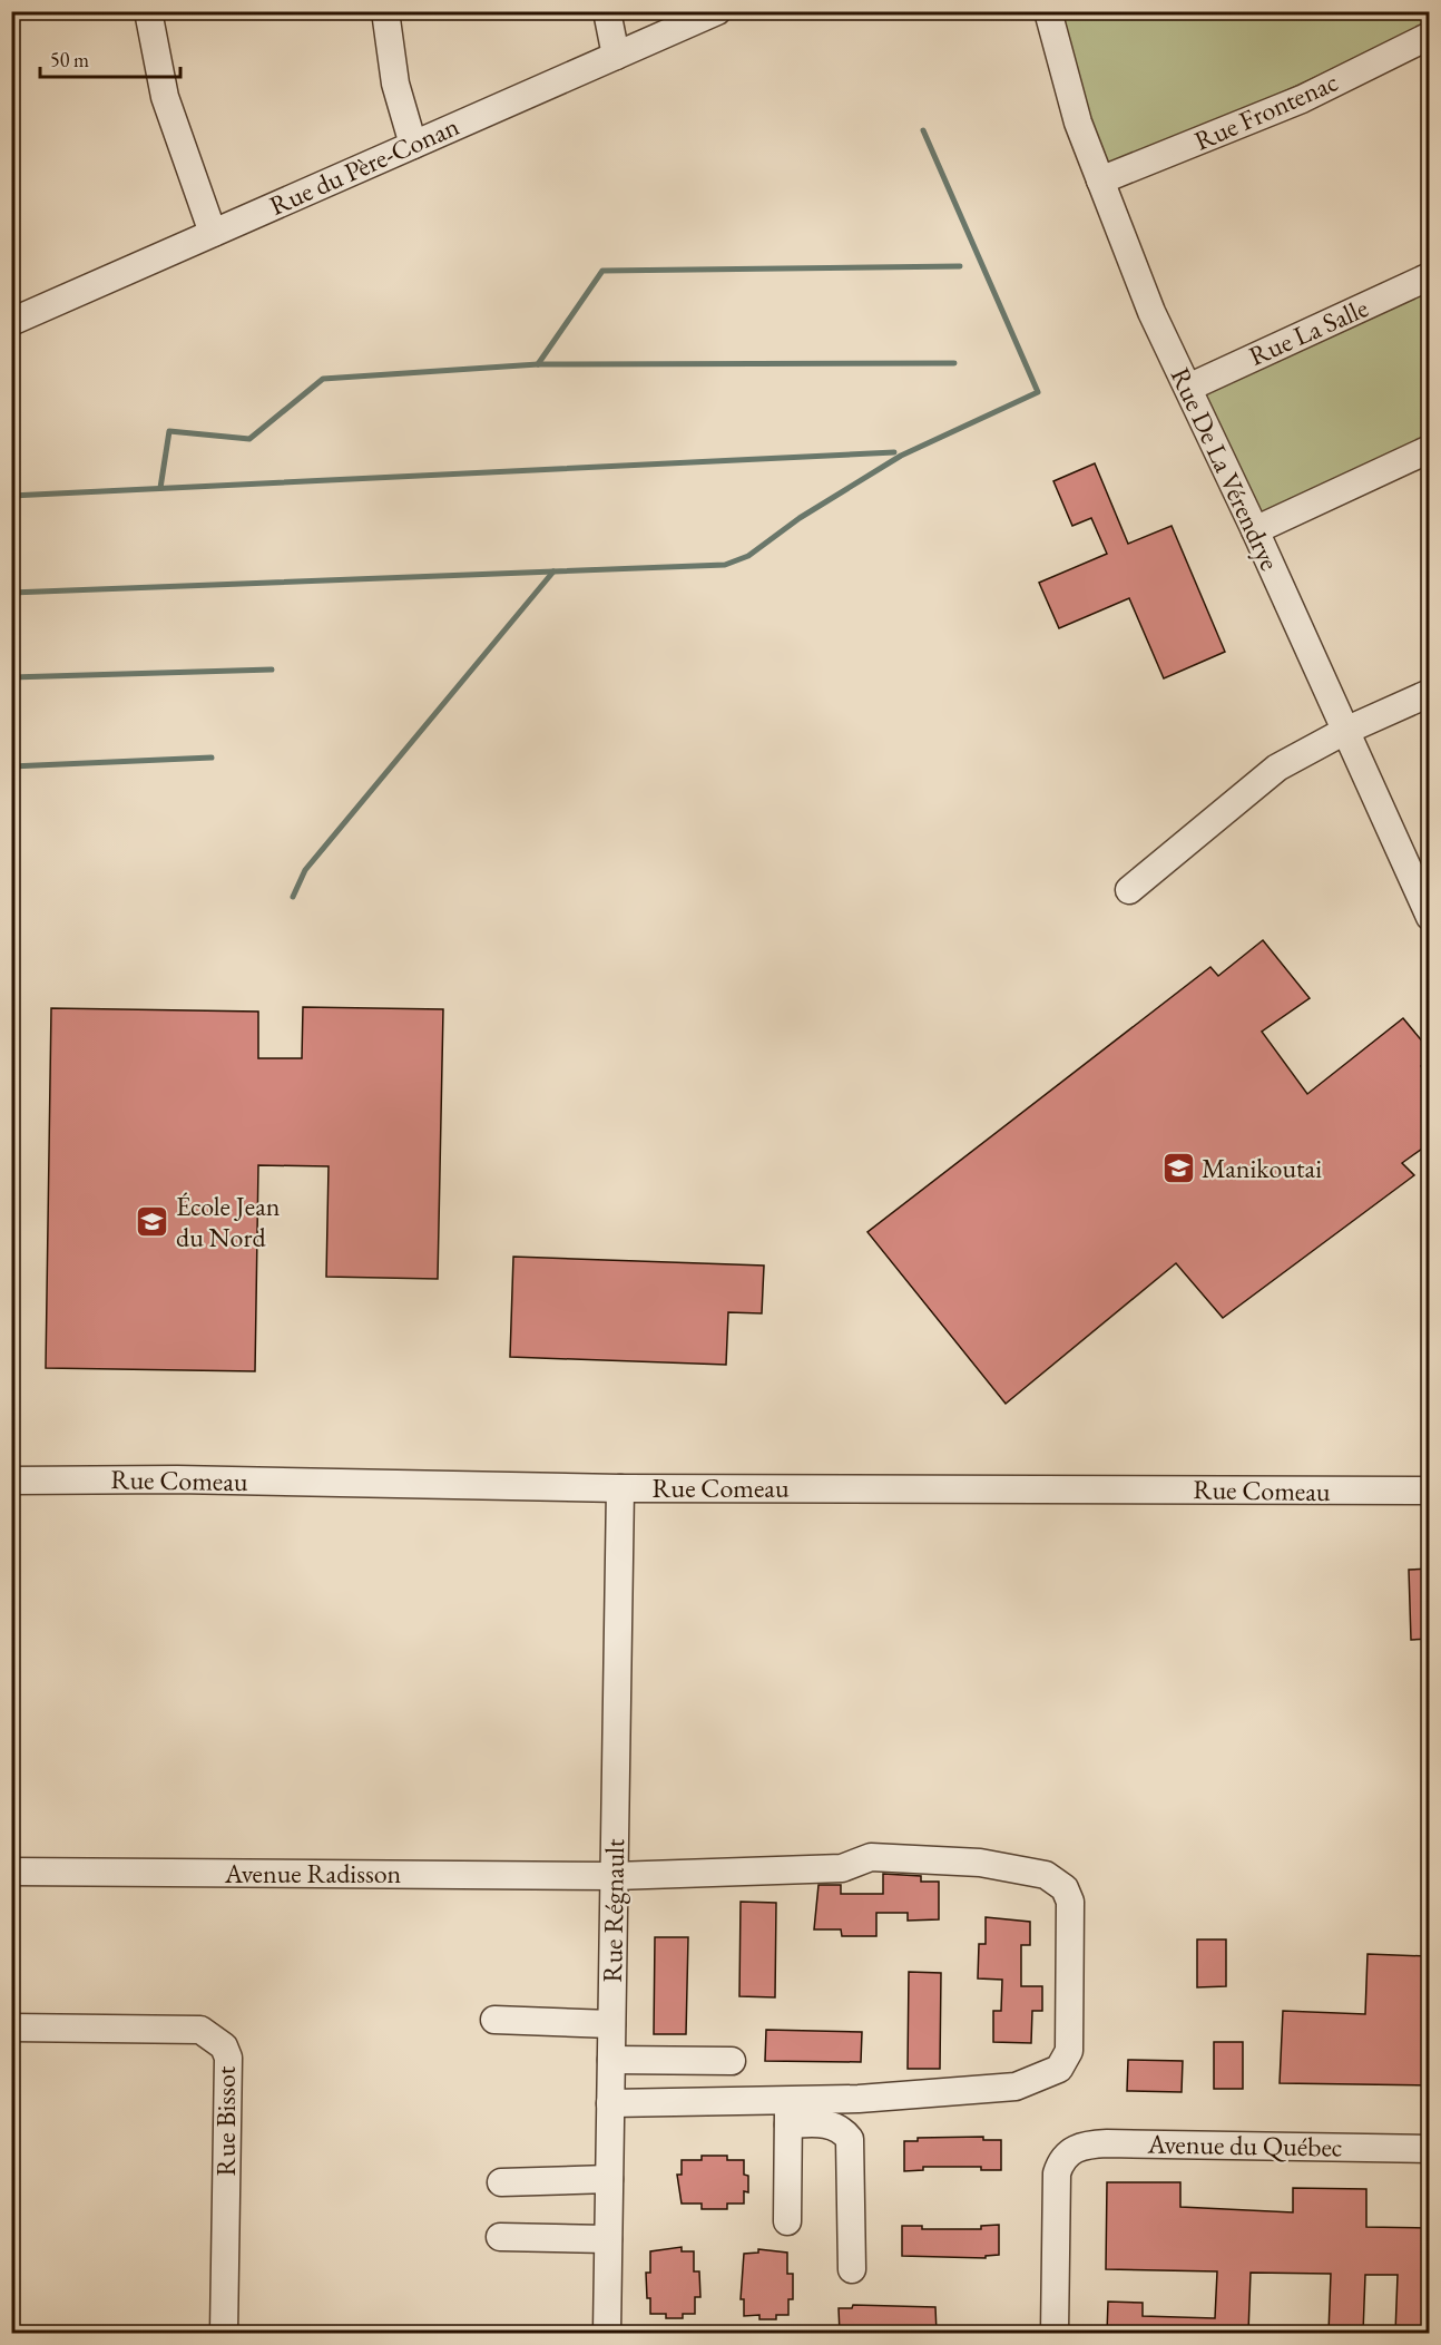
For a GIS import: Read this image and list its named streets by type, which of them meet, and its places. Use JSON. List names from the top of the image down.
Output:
{
  "streets": {
    "street": [
      "Rue Frontenac",
      "Rue du Père-Conan",
      "Rue La Salle",
      "Rue De La Vérendrye",
      "Rue Comeau",
      "Avenue Radisson",
      "Rue Régnault",
      "Rue Bissot",
      "Avenue du Québec"
    ]
  },
  "crossings": [
    ["Rue Frontenac", "Rue De La Vérendrye"],
    ["Rue La Salle", "Rue De La Vérendrye"],
    ["Rue Comeau", "Rue Régnault"],
    ["Avenue Radisson", "Rue Régnault"]
  ],
  "places": {
    "school or university": ["Manikoutai", "École Jean du Nord"]
  },
  "scale_bar": "50 m"
}
